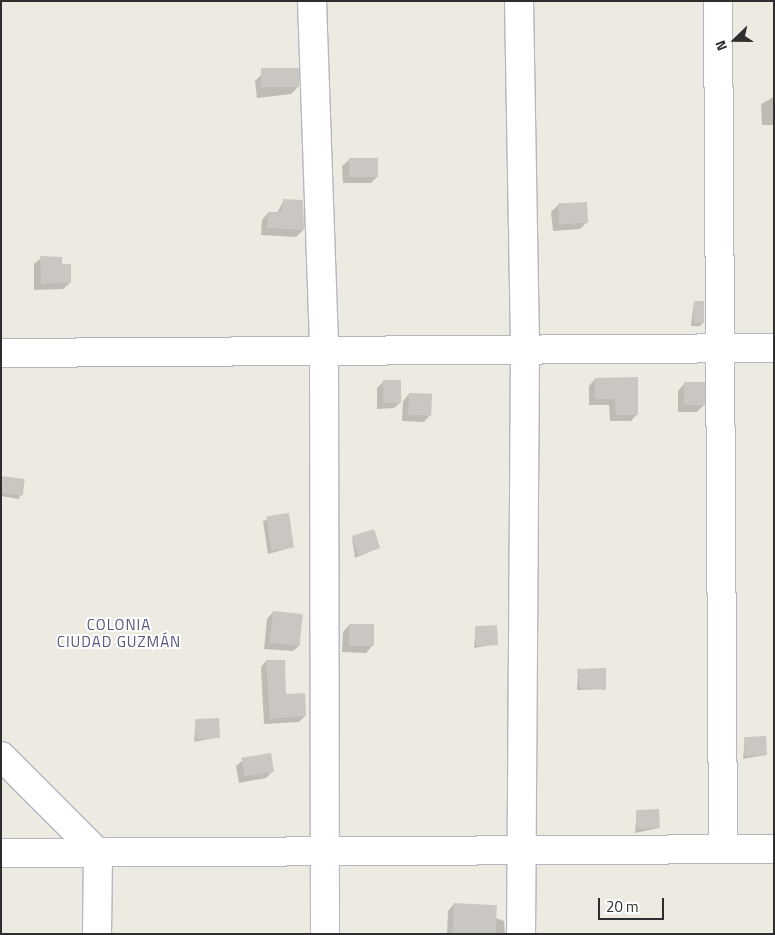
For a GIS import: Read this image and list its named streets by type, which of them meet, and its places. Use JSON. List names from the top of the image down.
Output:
{
  "districts": ["COLONIA CIUDAD GUZMÁN"],
  "scale_bar": "20 m",
  "north": "left"
}
